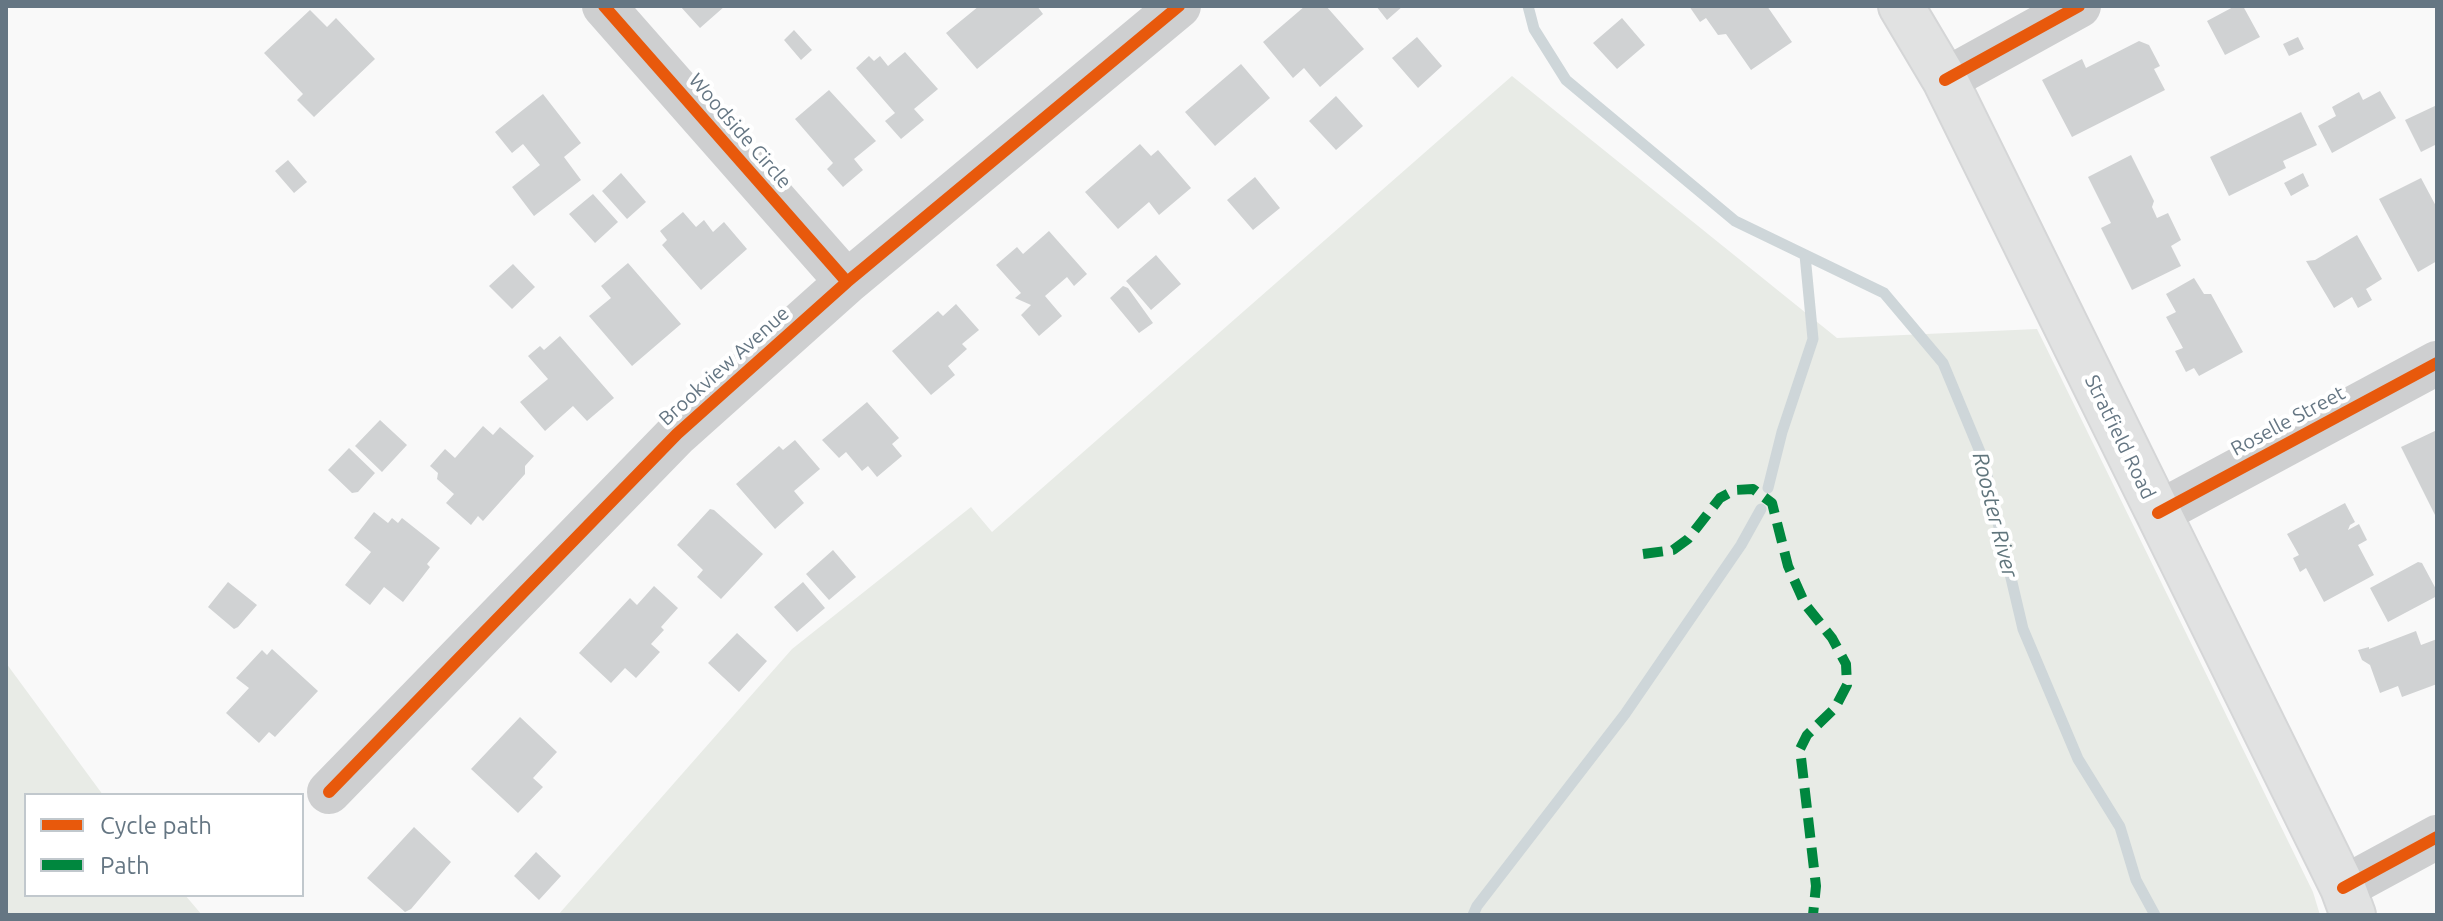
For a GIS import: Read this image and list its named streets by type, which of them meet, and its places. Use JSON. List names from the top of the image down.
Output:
{
  "streets": {
    "main road": ["Stratfield Road"],
    "street": ["Woodside Circle", "Brookview Avenue", "Roselle Street"]
  },
  "crossings": [
    ["Woodside Circle", "Brookview Avenue"],
    ["Roselle Street", "Stratfield Road"]
  ],
  "water": ["Rooster River"],
  "legend": ["Cycle path", "Path"]
}
